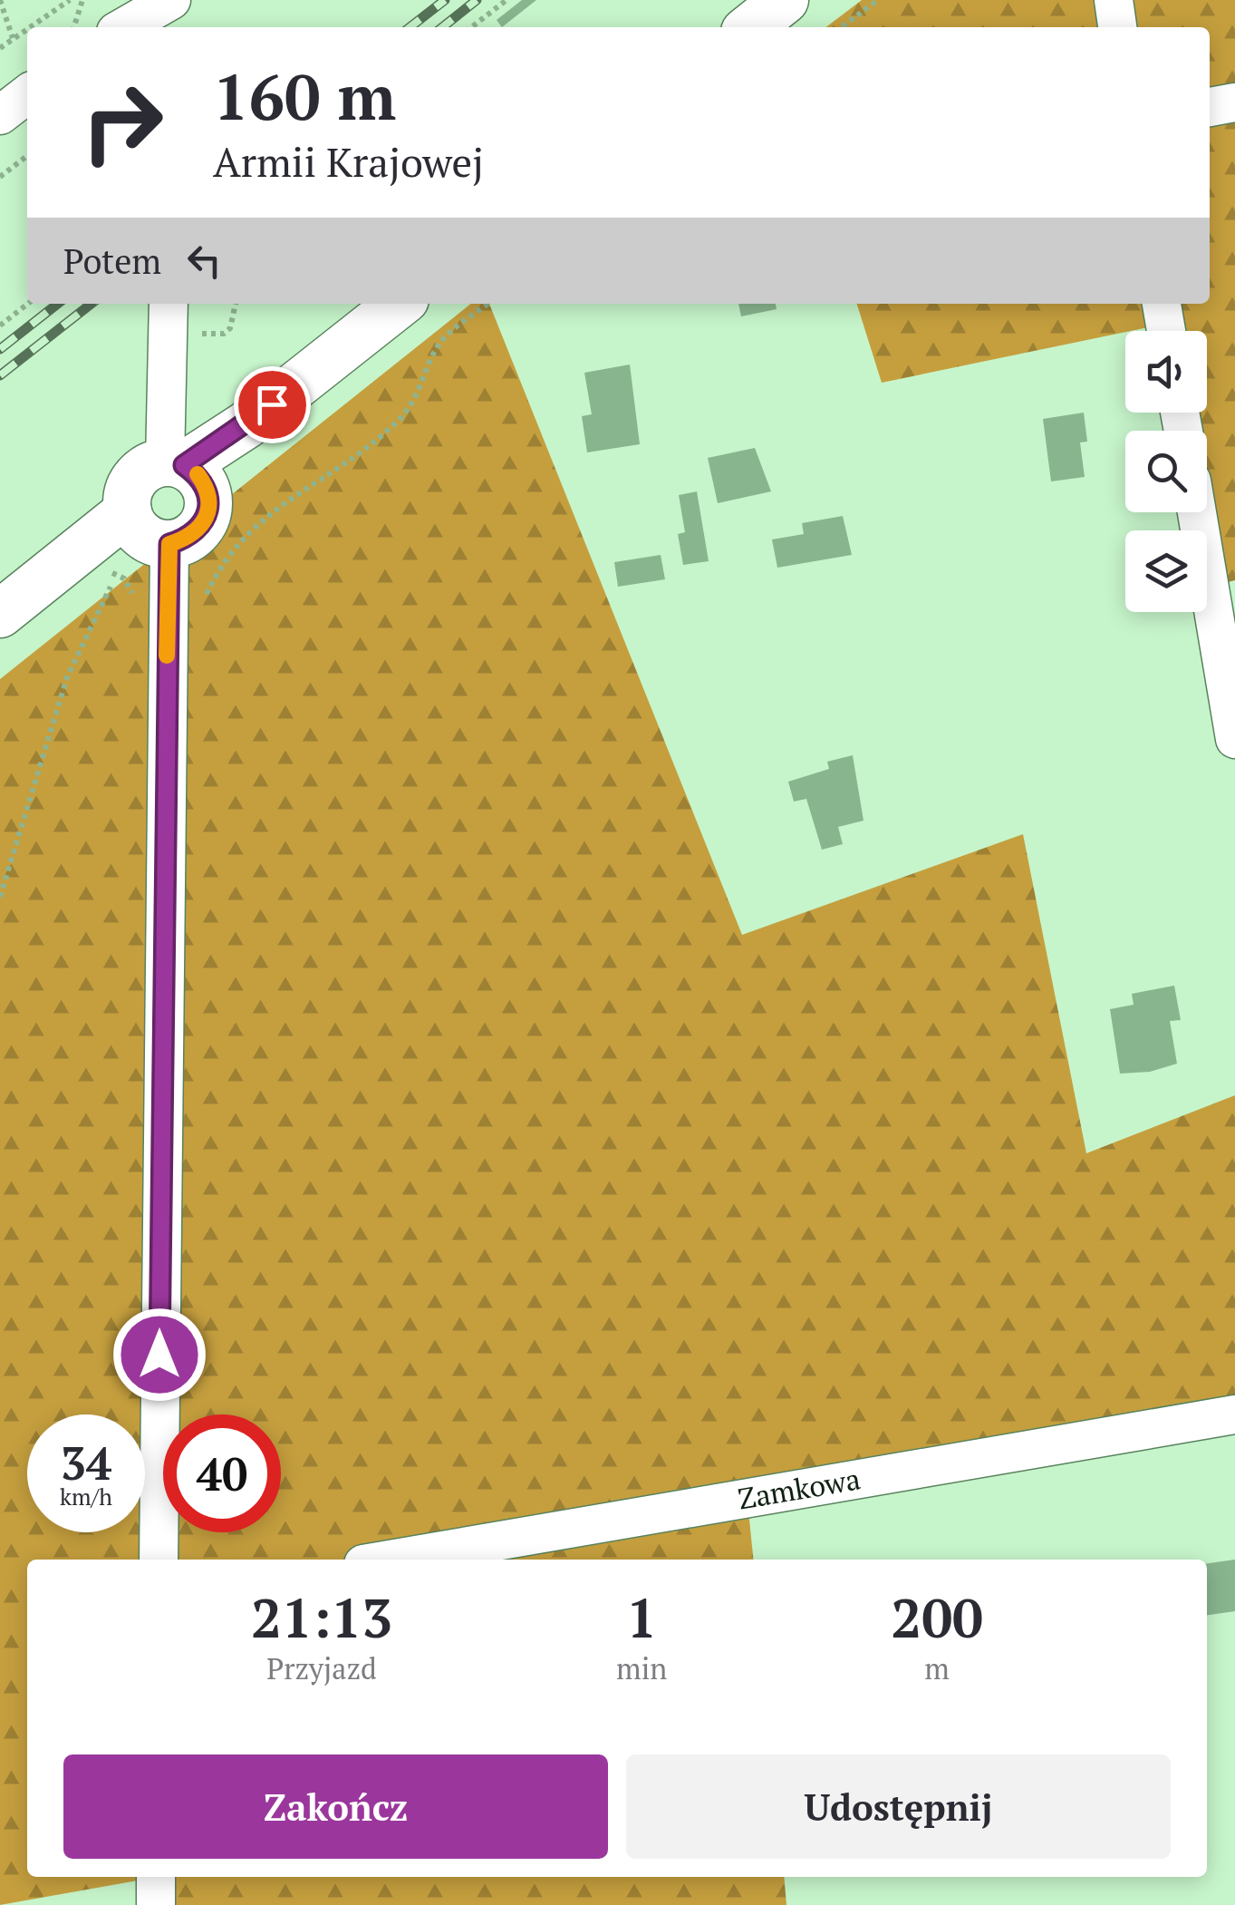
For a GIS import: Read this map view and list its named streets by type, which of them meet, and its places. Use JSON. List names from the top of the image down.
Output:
{
  "streets": {
    "street": ["Zamkowa"]
  },
  "page": {
    "turn": ["160 m", "Armii Krajowej"],
    "then": "Potem",
    "speed": "34 km/h",
    "limit": "40",
    "eta": [
      "21:13",
      "Przyjazd",
      "1",
      "min",
      "200",
      "m"
    ],
    "buttons": ["Zakończ", "Udostępnij"]
  }
}
